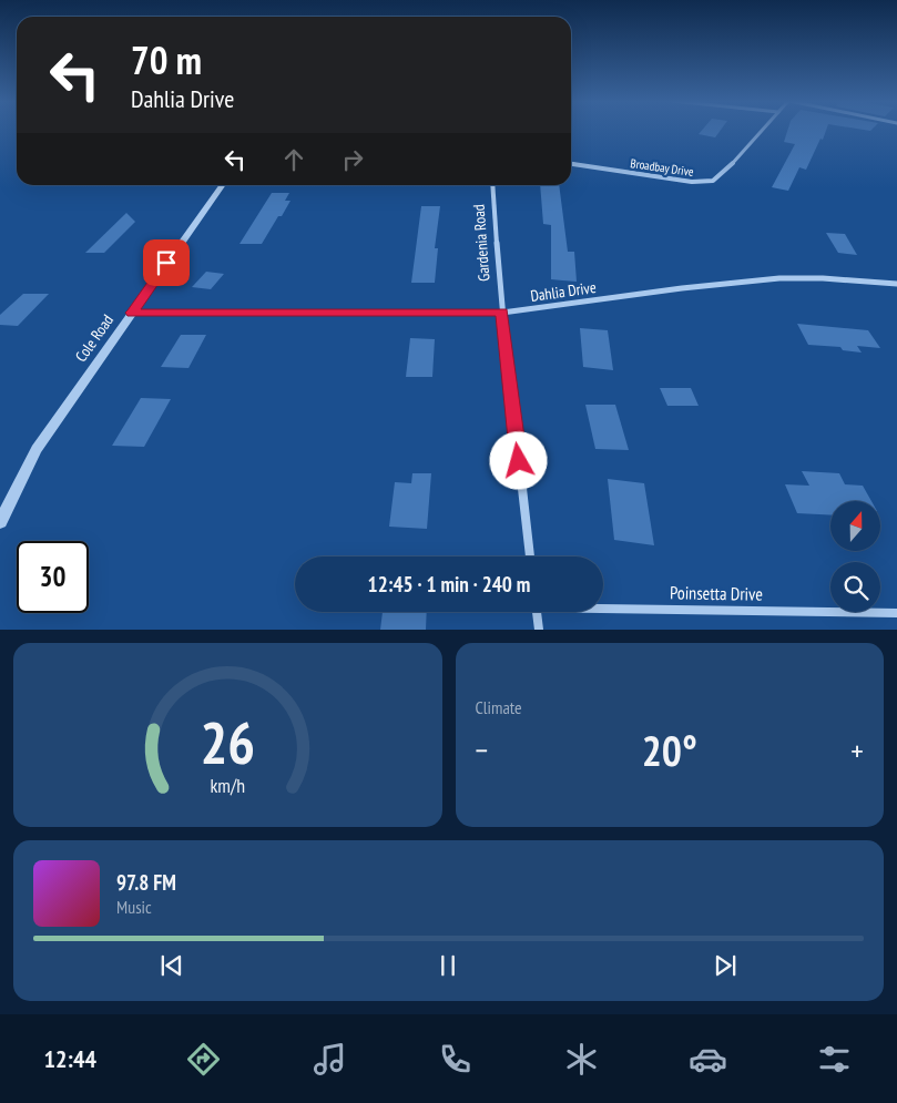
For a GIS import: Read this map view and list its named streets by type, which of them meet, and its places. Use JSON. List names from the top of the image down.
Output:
{
  "streets": {
    "street": [
      "Broadbay Drive",
      "Gardenia Road",
      "Dahlia Drive",
      "Cole Road",
      "Poinsetta Drive"
    ]
  },
  "crossings": [
    ["Gardenia Road", "Dahlia Drive"],
    ["Dahlia Drive", "Cole Road"]
  ],
  "north": "top",
  "page": {
    "turn": ["70 m", "Dahlia Drive"],
    "limit": "30",
    "trip": "12:45 · 1 min · 240 m",
    "tile": "Climate",
    "heat": ["−", "20°", "+"],
    "song": ["97.8 FM", "Music"],
    "tabs": "12:44",
    "gauge": ["26", "km/h"]
  }
}
